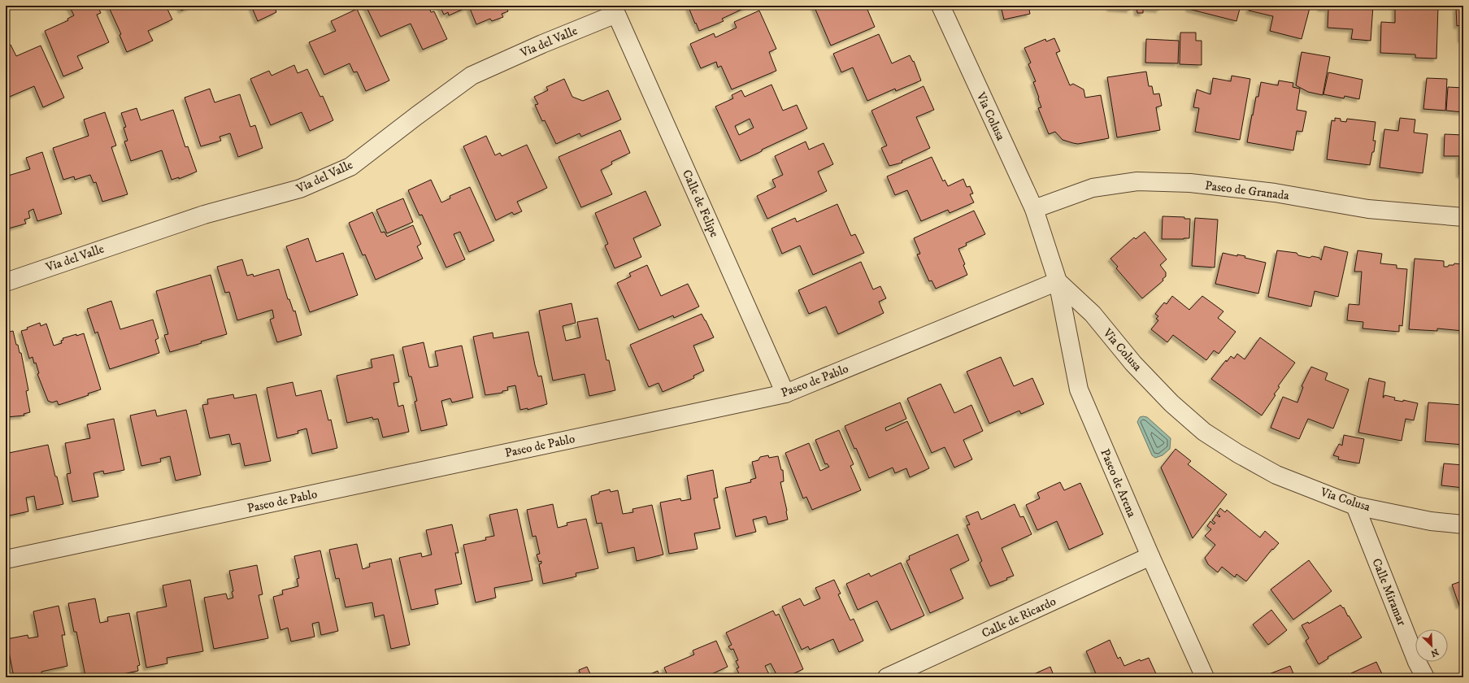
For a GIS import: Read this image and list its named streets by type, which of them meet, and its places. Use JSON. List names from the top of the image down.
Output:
{
  "streets": {
    "street": [
      "Via del Valle",
      "Via Colusa",
      "Paseo de Granada",
      "Calle de Felipe",
      "Paseo de Pablo",
      "Paseo de Arena",
      "Calle Miramar",
      "Calle de Ricardo"
    ]
  },
  "crossings": [
    ["Via del Valle", "Calle de Felipe"],
    ["Via Colusa", "Paseo de Granada"],
    ["Via Colusa", "Paseo de Pablo"],
    ["Via Colusa", "Paseo de Arena"],
    ["Via Colusa", "Calle Miramar"],
    ["Calle de Felipe", "Paseo de Pablo"],
    ["Paseo de Pablo", "Paseo de Arena"],
    ["Paseo de Arena", "Calle de Ricardo"]
  ],
  "north": "bottom right"
}
